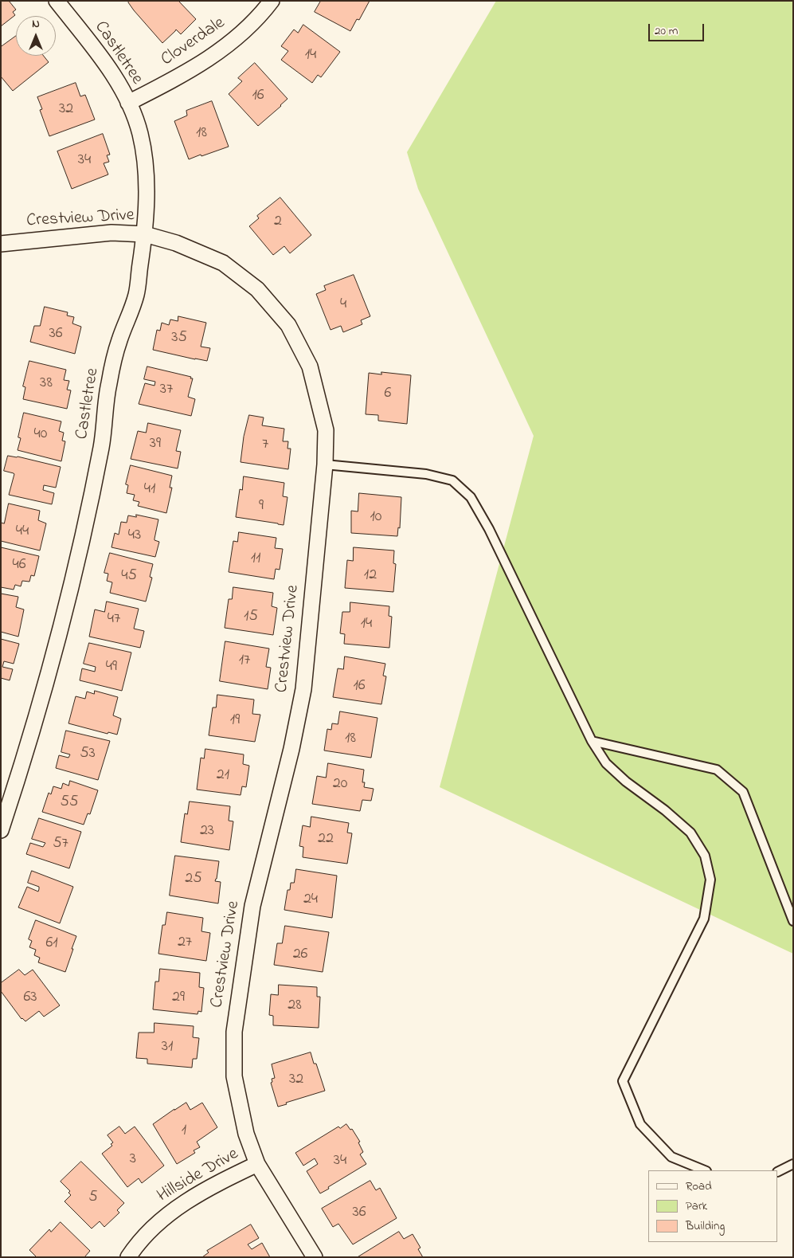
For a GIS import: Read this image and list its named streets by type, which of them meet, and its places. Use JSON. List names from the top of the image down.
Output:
{
  "streets": {
    "street": [
      "Cloverdale",
      "Castletree",
      "Crestview Drive",
      "Hillside Drive"
    ]
  },
  "crossings": [
    ["Cloverdale", "Castletree"],
    ["Castletree", "Crestview Drive"],
    ["Crestview Drive", "Hillside Drive"]
  ],
  "house_numbers": [
    "14",
    "16",
    "32",
    "18",
    "34",
    "2",
    "4",
    "36",
    "35",
    "38",
    "37",
    "6",
    "40",
    "39",
    "7",
    "41",
    "9",
    "10",
    "44",
    "43",
    "11",
    "46",
    "12",
    "45",
    "15",
    "47",
    "14",
    "17",
    "49",
    "16",
    "19",
    "18",
    "53",
    "21",
    "20",
    "55",
    "23",
    "22",
    "57",
    "25",
    "24",
    "27",
    "61",
    "26",
    "63",
    "29",
    "28",
    "31",
    "32",
    "1",
    "3",
    "34",
    "5",
    "36"
  ],
  "legend": ["Road", "Park", "Building"],
  "scale_bar": "20 m",
  "north": "top"
}
